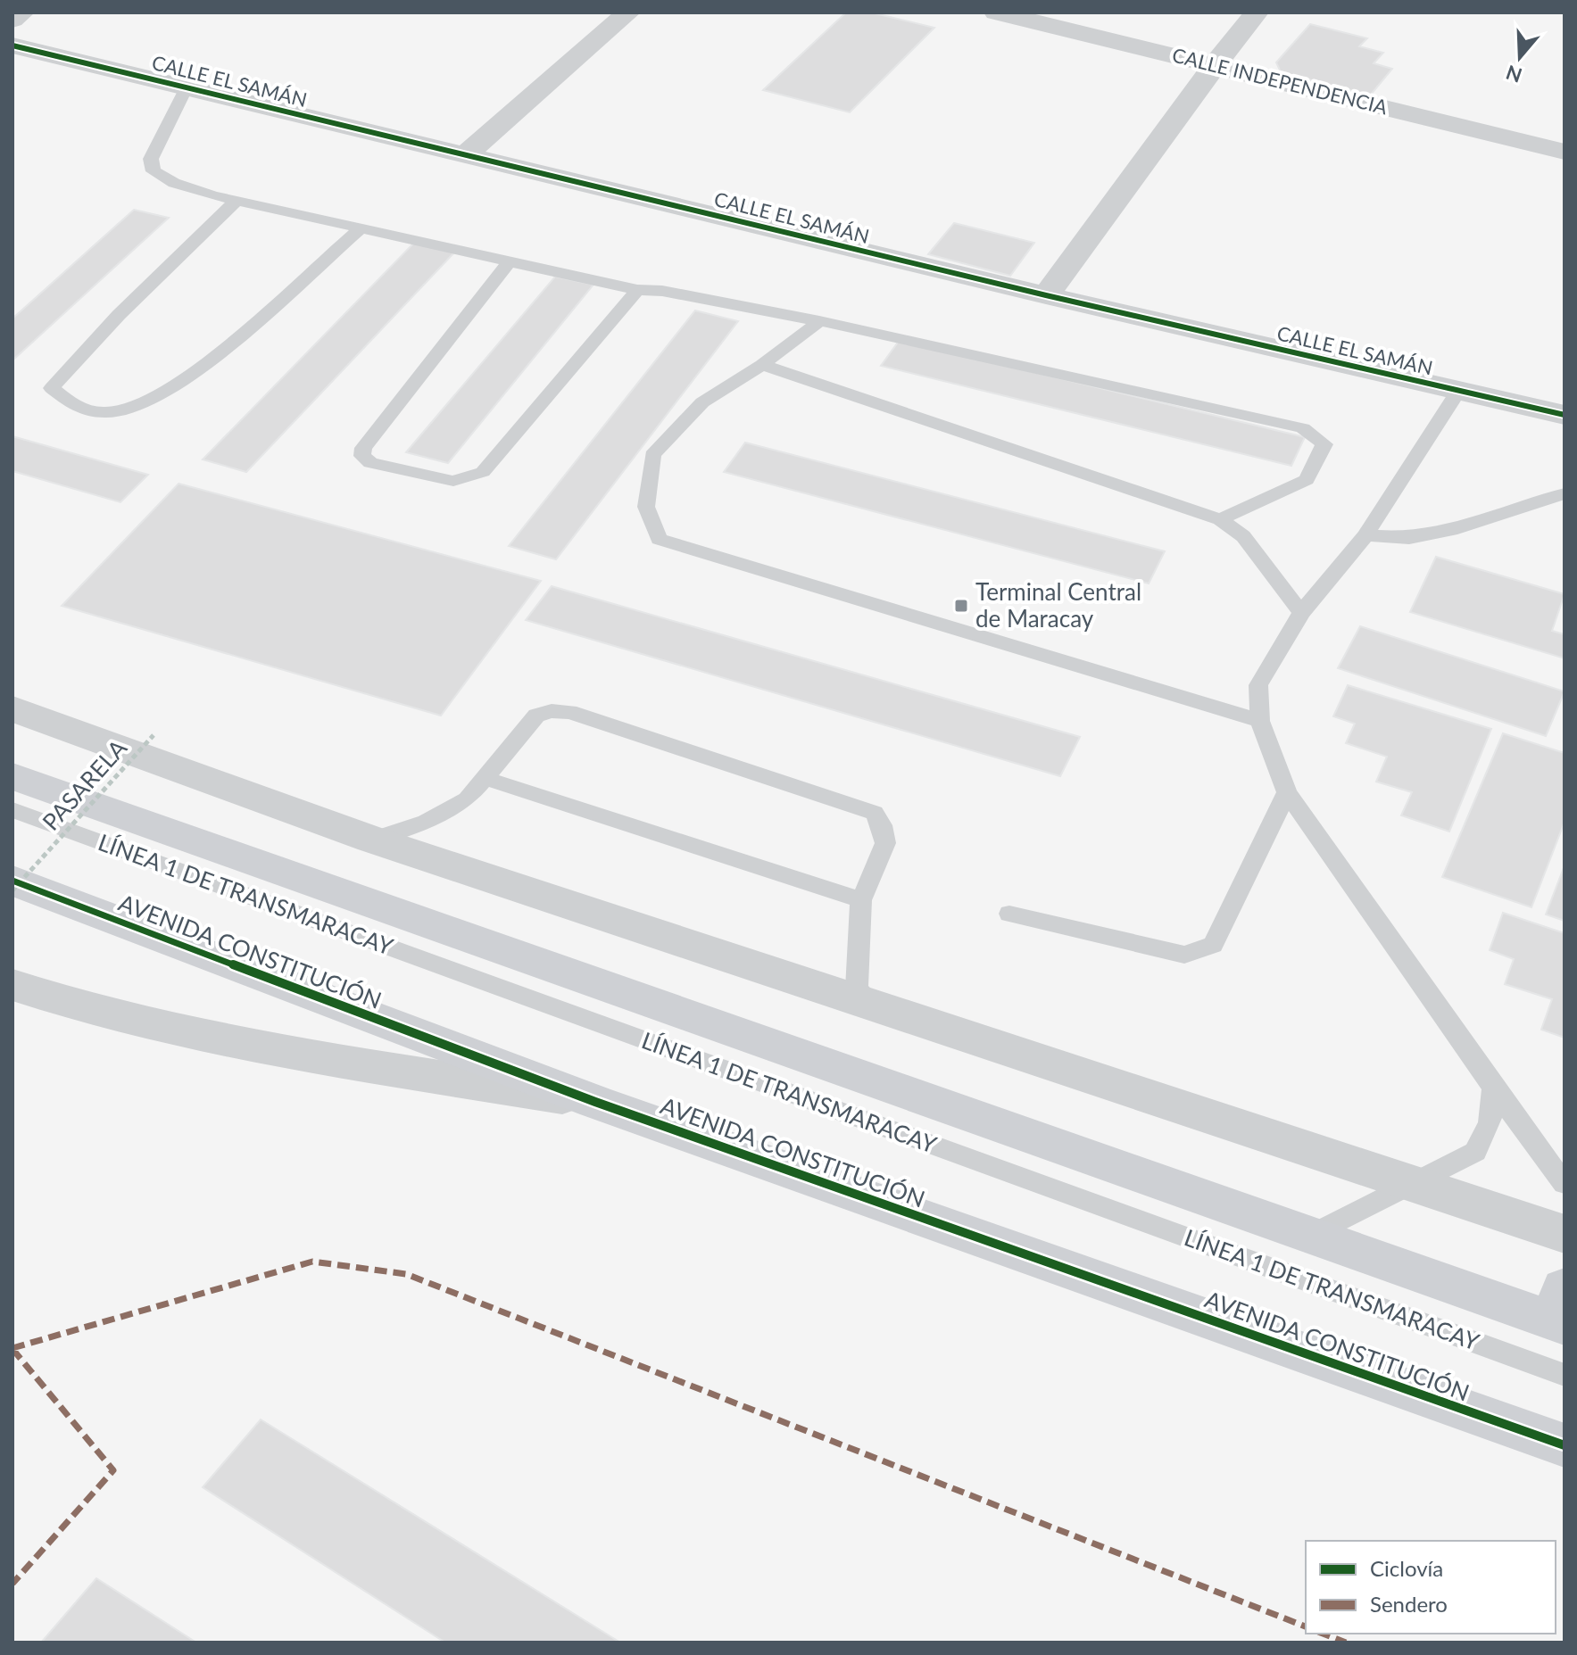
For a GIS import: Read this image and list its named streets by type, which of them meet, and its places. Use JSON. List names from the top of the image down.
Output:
{
  "streets": {
    "street": ["CALLE EL SAMÁN", "CALLE INDEPENDENCIA", "AVENIDA CONSTITUCIÓN"],
    "lane": ["LÍNEA 1 DE TRANSMARACAY"],
    "path": ["PASARELA"]
  },
  "places": {
    "transit": ["Terminal Central de Maracay"]
  },
  "legend": ["Ciclovía", "Sendero"],
  "north": "bottom"
}
